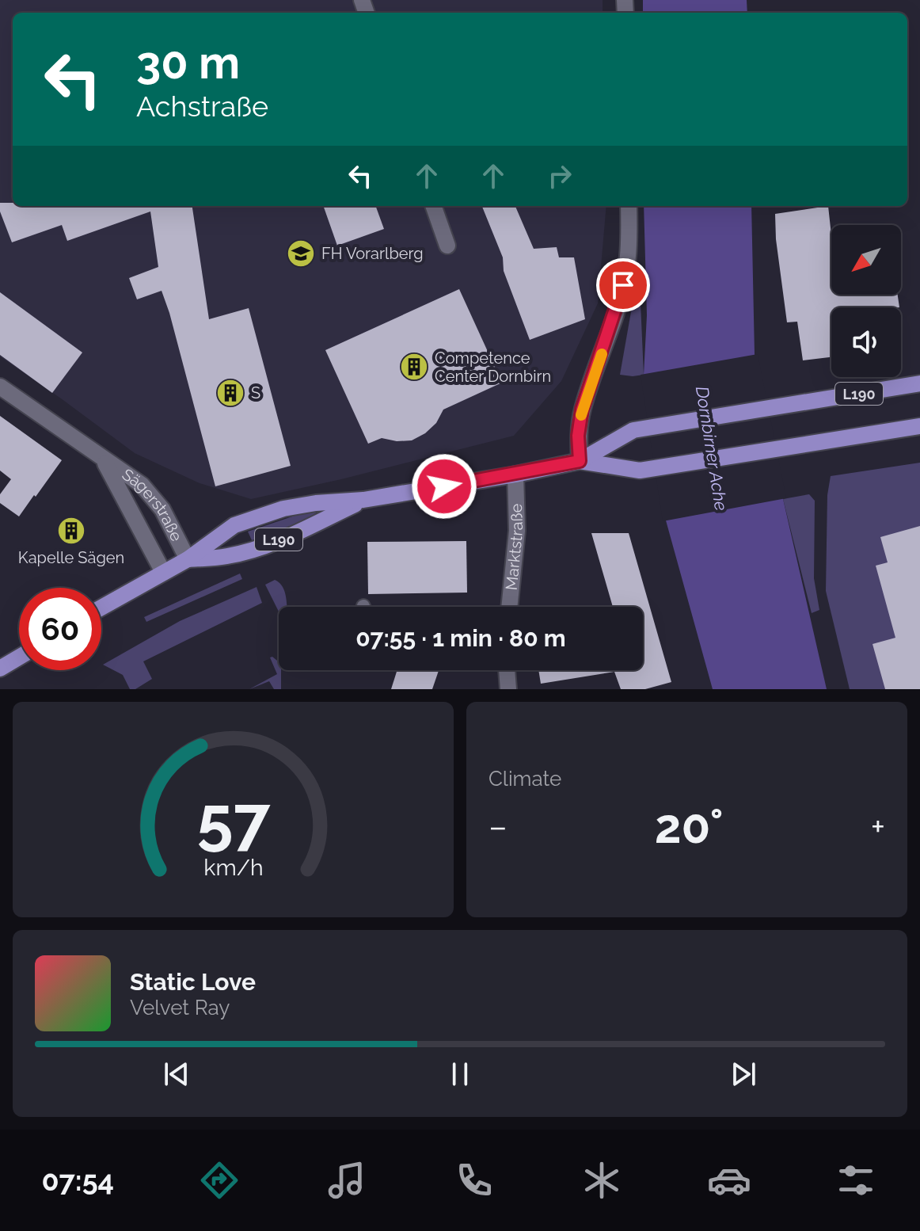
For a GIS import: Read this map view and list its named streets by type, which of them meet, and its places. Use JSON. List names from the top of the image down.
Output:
{
  "streets": {
    "main road": ["L190"],
    "street": ["Sägerstraße", "Marktstraße"]
  },
  "crossings": [
    ["L190", "Sägerstraße"],
    ["L190", "Marktstraße"]
  ],
  "water": ["Dornbirner Ache"],
  "places": {
    "school or university": ["FH Vorarlberg"],
    "building": ["Competence Center Dornbirn", "S", "Kapelle Sägen"]
  },
  "north": "bottom left",
  "page": {
    "turn": ["30 m", "Achstraße"],
    "limit": "60",
    "trip": "07:55 · 1 min · 80 m",
    "tile": "Climate",
    "heat": ["−", "20°", "+"],
    "song": ["Static Love", "Velvet Ray"],
    "tabs": "07:54",
    "gauge": ["57", "km/h"]
  }
}
